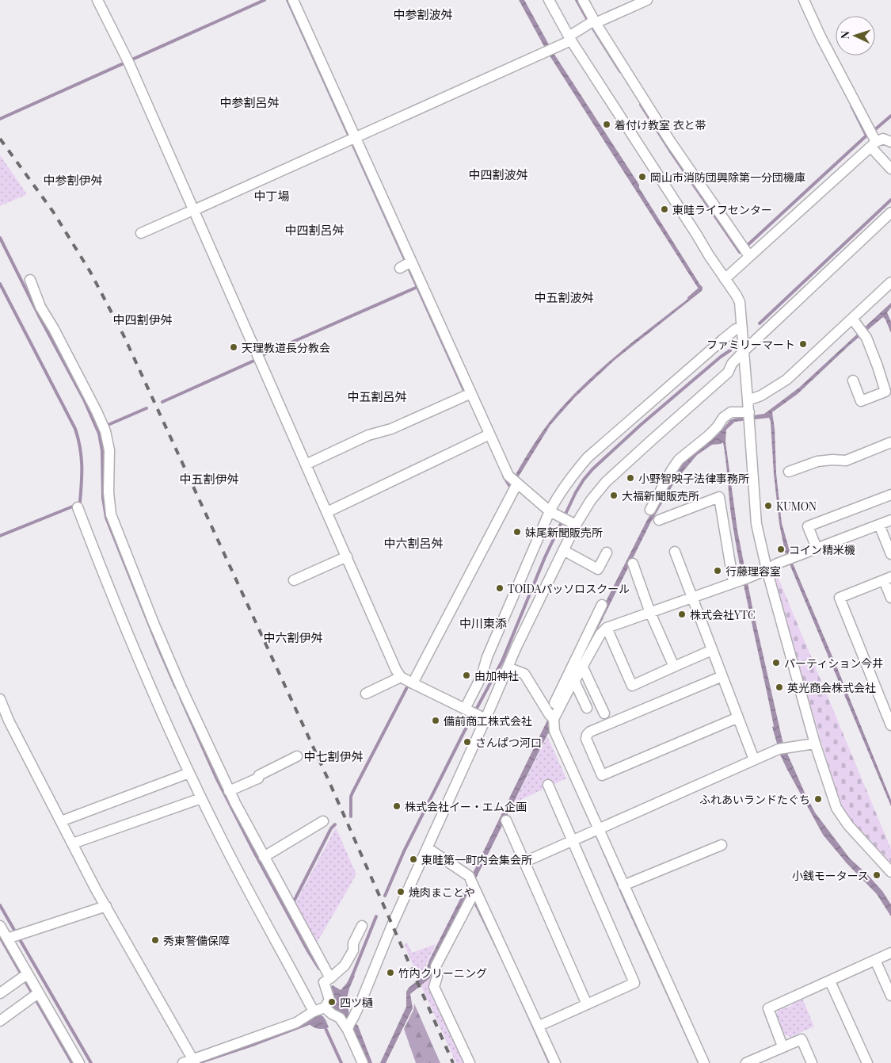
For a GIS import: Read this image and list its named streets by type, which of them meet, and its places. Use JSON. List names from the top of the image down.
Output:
{
  "districts": [
    "中参割波舛",
    "中参割呂舛",
    "中四割波舛",
    "中参割伊舛",
    "中丁場",
    "中四割呂舛",
    "中五割波舛",
    "中四割伊舛",
    "中五割呂舛",
    "中五割伊舛",
    "中六割呂舛",
    "中川東添",
    "中六割伊舛",
    "中七割伊舛"
  ],
  "places": [
    "着付け教室 衣と帯",
    "岡山市消防団興除第一分団機庫",
    "東畦ライフセンター",
    "ファミリーマート",
    "天理教道長分教会",
    "小野智映子法律事務所",
    "大福新聞販売所",
    "KUMON",
    "妹尾新聞販売所",
    "コイン精米機",
    "行藤理容室",
    "TOIDAパッソロスクール",
    "株式会社YTC",
    "パーティション今井",
    "由加神社",
    "英光商会株式会社",
    "備前商工株式会社",
    "さんぱつ河口",
    "ふれあいランドたぐち",
    "株式会社イー・エム企画",
    "東畦第一町内会集会所",
    "小銭モータース",
    "焼肉まことや",
    "秀東警備保障",
    "竹内クリーニング",
    "四ツ樋"
  ],
  "north": "left"
}
